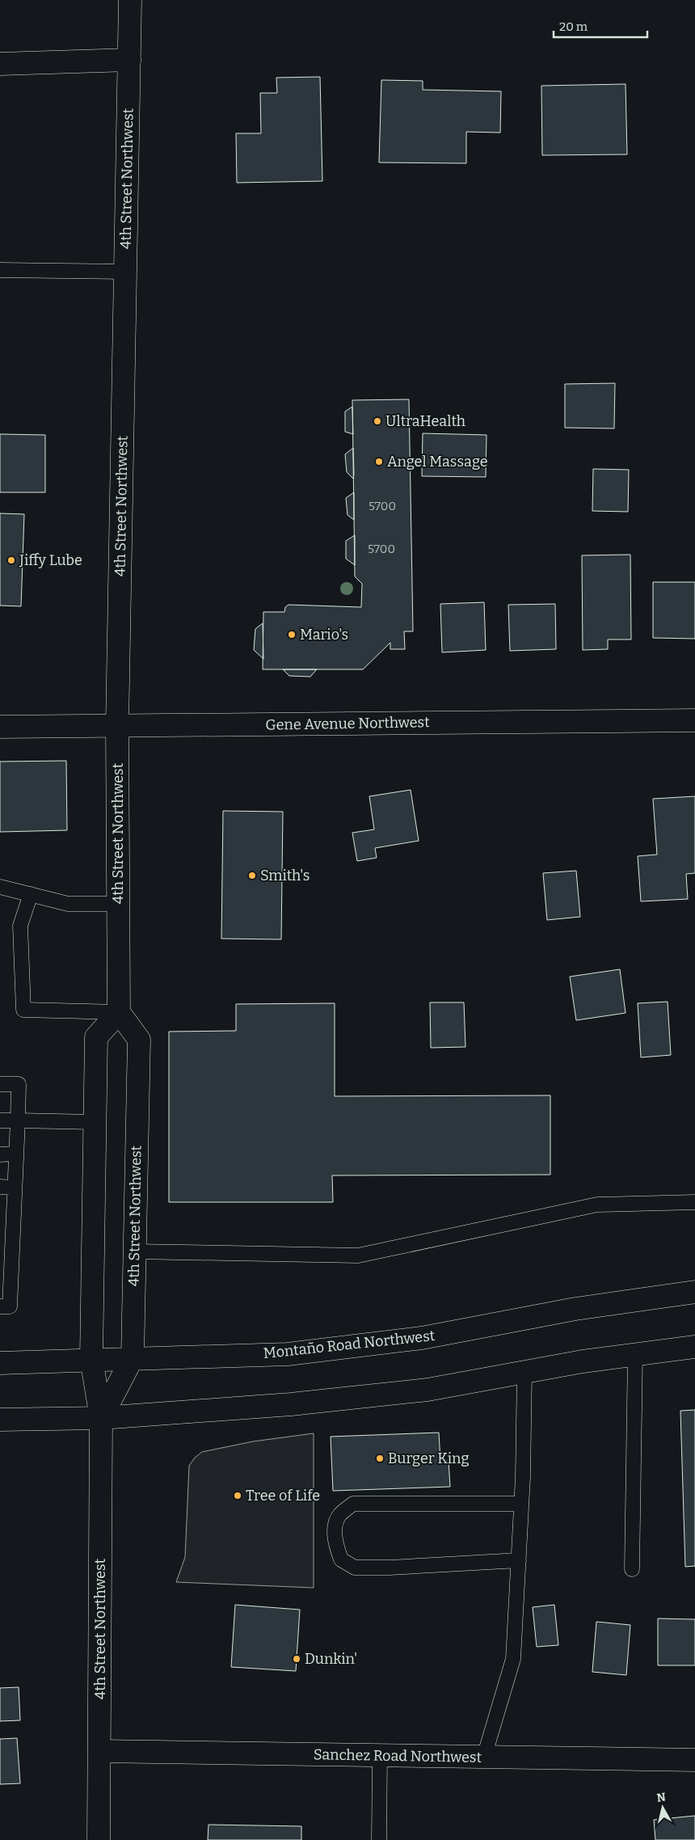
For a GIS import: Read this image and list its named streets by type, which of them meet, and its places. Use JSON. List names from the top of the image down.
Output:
{
  "streets": {
    "main road": [
      "4th Street Northwest",
      "Gene Avenue Northwest",
      "Montaño Road Northwest",
      "Sanchez Road Northwest"
    ]
  },
  "crossings": [
    ["4th Street Northwest", "Gene Avenue Northwest"],
    ["4th Street Northwest", "Montaño Road Northwest"],
    ["4th Street Northwest", "Sanchez Road Northwest"]
  ],
  "places": [
    "UltraHealth",
    "Angel Massage",
    "Jiffy Lube",
    "Mario's",
    "Smith's",
    "Burger King",
    "Tree of Life",
    "Dunkin'"
  ],
  "house_numbers": ["5700", "5700"],
  "scale_bar": "20 m",
  "north": "top"
}
